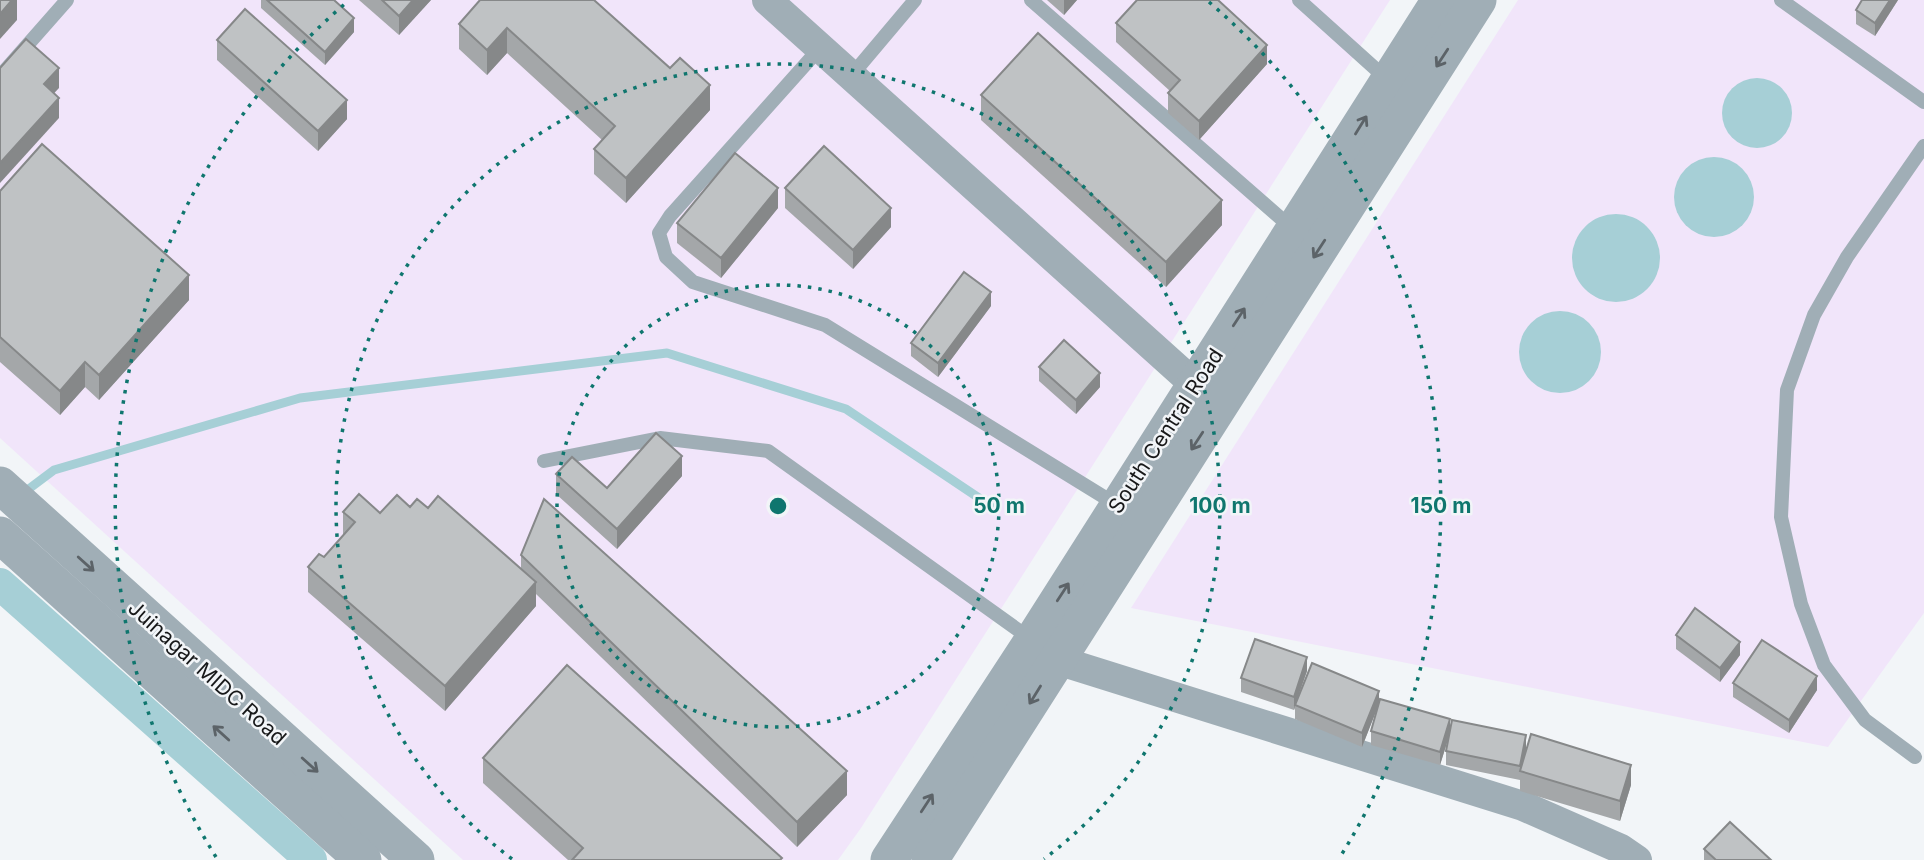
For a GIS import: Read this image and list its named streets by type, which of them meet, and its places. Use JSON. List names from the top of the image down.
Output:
{
  "streets": {
    "street": ["South Central Road", "Juinagar MIDC Road"]
  },
  "rings": ["50 m", "100 m", "150 m"]
}
